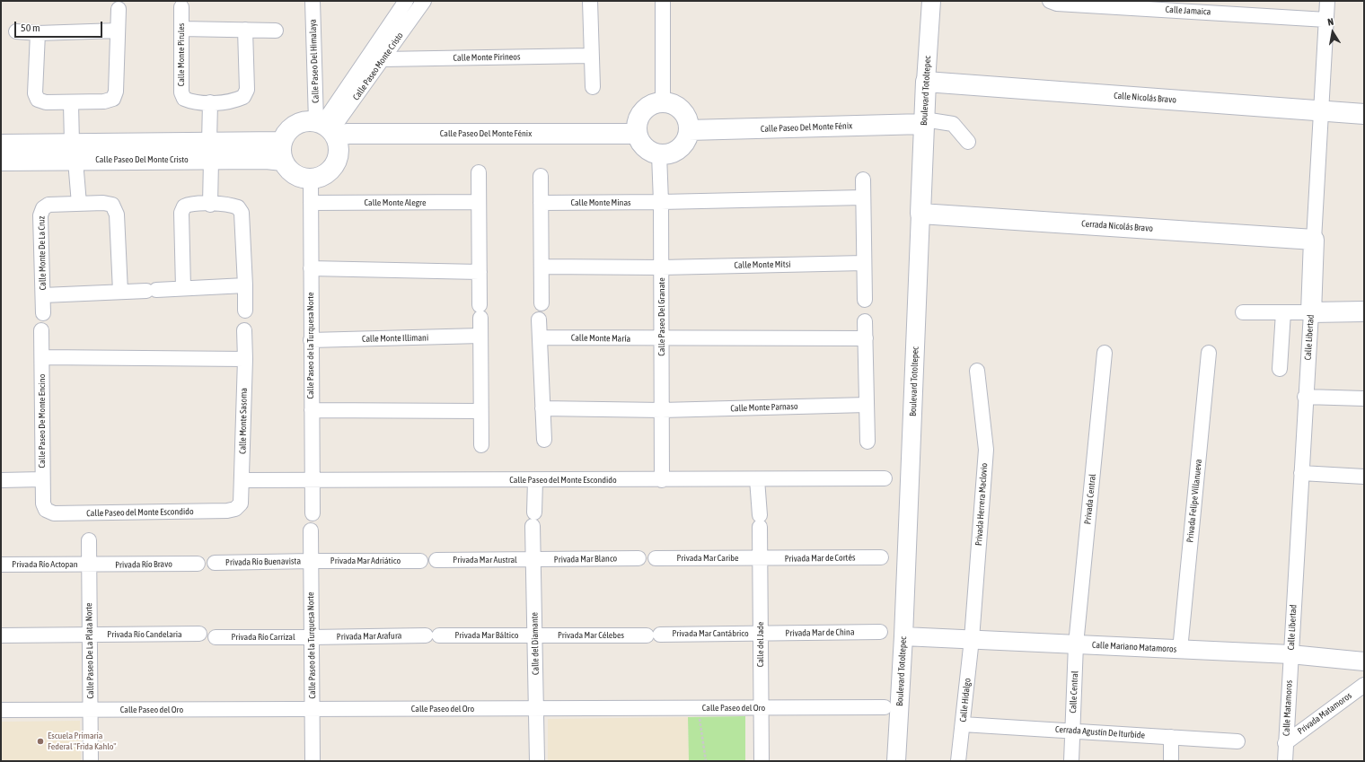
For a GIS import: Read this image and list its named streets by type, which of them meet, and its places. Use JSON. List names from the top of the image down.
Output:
{
  "streets": {
    "main road": [
      "Boulevard Totoltepec",
      "Calle Nicolás Bravo",
      "Calle Paseo Del Monte Fénix",
      "Calle Paseo Del Monte Cristo",
      "Cerrada Nicolás Bravo",
      "Calle Libertad"
    ],
    "street": [
      "Calle Jamaica",
      "Calle Monte Pirules",
      "Calle Monte Pirineos",
      "Calle Paseo Del Himalaya",
      "Calle Paseo Monte Cristo",
      "Calle Monte Alegre",
      "Calle Monte Minas",
      "Calle Monte De La Cruz",
      "Calle Monte Mitsi",
      "Calle Paseo Del Granate",
      "Calle Monte Illimani",
      "Calle Monte María",
      "Calle Paseo de la Turquesa Norte",
      "Calle Monte Parnaso",
      "Calle Paseo De Monte Encino",
      "Calle Monte Sasoma",
      "Calle Paseo del Monte Escondido",
      "Privada Central",
      "Privada Felipe Villanueva",
      "Privada Herrera Maclovio",
      "Privada Mar Caribe",
      "Privada Mar de Cortés",
      "Privada Mar Blanco",
      "Privada Mar Austral",
      "Privada Mar Adriático",
      "Privada Río Buenavista",
      "Privada Río Actopan",
      "Privada Río Bravo",
      "Privada Mar de China",
      "Privada Mar Cantábrico",
      "Privada Río Candelaria",
      "Privada Mar Báltico",
      "Privada Mar Célebes",
      "Privada Mar Arafura",
      "Privada Río Carrizal",
      "Calle del Diamante",
      "Calle del Jade",
      "Calle Mariano Matamoros",
      "Calle Paseo De La Plata Norte",
      "Calle Central",
      "Calle Hidalgo",
      "Calle Paseo del Oro",
      "Calle Matamoros",
      "Privada Matamoros",
      "Cerrada Agustín De Iturbide"
    ]
  },
  "crossings": [
    ["Calle Jamaica", "Calle Libertad"],
    ["Calle Monte Pirineos", "Calle Paseo Monte Cristo"],
    ["Calle Paseo Del Himalaya", "Calle Paseo Monte Cristo"],
    ["Calle Paseo Del Himalaya", "Calle Paseo Del Monte Fénix"],
    ["Calle Paseo Del Himalaya", "Calle Paseo Del Monte Cristo"],
    ["Calle Paseo Del Himalaya", "Calle Paseo de la Turquesa Norte"],
    ["Calle Paseo Monte Cristo", "Calle Paseo Del Monte Fénix"],
    ["Calle Paseo Monte Cristo", "Calle Paseo Del Monte Cristo"],
    ["Calle Paseo Monte Cristo", "Calle Paseo de la Turquesa Norte"],
    ["Boulevard Totoltepec", "Calle Nicolás Bravo"],
    ["Boulevard Totoltepec", "Calle Paseo Del Monte Fénix"],
    ["Boulevard Totoltepec", "Cerrada Nicolás Bravo"],
    ["Boulevard Totoltepec", "Calle Mariano Matamoros"],
    ["Calle Nicolás Bravo", "Calle Libertad"],
    ["Calle Paseo Del Monte Fénix", "Calle Paseo Del Monte Cristo"],
    ["Calle Paseo Del Monte Fénix", "Calle Paseo Del Granate"],
    ["Calle Paseo Del Monte Fénix", "Calle Paseo de la Turquesa Norte"],
    ["Calle Paseo Del Monte Cristo", "Calle Paseo de la Turquesa Norte"],
    ["Calle Monte Alegre", "Calle Paseo de la Turquesa Norte"],
    ["Calle Monte Minas", "Calle Paseo Del Granate"],
    ["Cerrada Nicolás Bravo", "Calle Libertad"],
    ["Calle Monte Mitsi", "Calle Paseo Del Granate"],
    ["Calle Paseo Del Granate", "Calle Monte María"],
    ["Calle Paseo Del Granate", "Calle Monte Parnaso"],
    ["Calle Paseo Del Granate", "Calle Paseo del Monte Escondido"],
    ["Calle Libertad", "Calle Mariano Matamoros"],
    ["Calle Libertad", "Calle Matamoros"],
    ["Calle Monte Illimani", "Calle Paseo de la Turquesa Norte"],
    ["Calle Paseo de la Turquesa Norte", "Calle Paseo del Monte Escondido"],
    ["Calle Paseo de la Turquesa Norte", "Privada Mar Adriático"],
    ["Calle Paseo de la Turquesa Norte", "Privada Río Buenavista"],
    ["Calle Paseo de la Turquesa Norte", "Privada Mar Arafura"],
    ["Calle Paseo de la Turquesa Norte", "Privada Río Carrizal"],
    ["Calle Paseo de la Turquesa Norte", "Calle Paseo del Oro"],
    ["Calle Paseo De Monte Encino", "Calle Paseo del Monte Escondido"],
    ["Calle Monte Sasoma", "Calle Paseo del Monte Escondido"],
    ["Calle Paseo del Monte Escondido", "Calle del Diamante"],
    ["Calle Paseo del Monte Escondido", "Calle del Jade"],
    ["Privada Central", "Calle Mariano Matamoros"],
    ["Privada Central", "Calle Central"],
    ["Privada Felipe Villanueva", "Calle Mariano Matamoros"],
    ["Privada Herrera Maclovio", "Calle Mariano Matamoros"],
    ["Privada Herrera Maclovio", "Calle Hidalgo"],
    ["Privada Mar Caribe", "Privada Mar de Cortés"],
    ["Privada Mar Caribe", "Calle del Jade"],
    ["Privada Mar de Cortés", "Calle del Jade"],
    ["Privada Mar Blanco", "Privada Mar Austral"],
    ["Privada Mar Blanco", "Calle del Diamante"],
    ["Privada Mar Austral", "Calle del Diamante"],
    ["Privada Mar Adriático", "Privada Río Buenavista"],
    ["Privada Río Actopan", "Privada Río Bravo"],
    ["Privada Río Actopan", "Calle Paseo De La Plata Norte"],
    ["Privada Río Bravo", "Calle Paseo De La Plata Norte"],
    ["Privada Mar de China", "Privada Mar Cantábrico"],
    ["Privada Mar de China", "Calle del Jade"],
    ["Privada Mar Cantábrico", "Privada Mar Célebes"],
    ["Privada Mar Cantábrico", "Calle del Jade"],
    ["Privada Río Candelaria", "Calle Paseo De La Plata Norte"],
    ["Privada Mar Báltico", "Privada Mar Célebes"],
    ["Privada Mar Báltico", "Privada Mar Arafura"],
    ["Privada Mar Báltico", "Calle del Diamante"],
    ["Privada Mar Célebes", "Calle del Diamante"],
    ["Privada Mar Arafura", "Privada Río Carrizal"],
    ["Calle del Diamante", "Calle Paseo del Oro"],
    ["Calle del Jade", "Calle Paseo del Oro"],
    ["Calle Mariano Matamoros", "Calle Central"],
    ["Calle Mariano Matamoros", "Calle Hidalgo"],
    ["Calle Mariano Matamoros", "Calle Matamoros"],
    ["Calle Paseo De La Plata Norte", "Calle Paseo del Oro"],
    ["Calle Central", "Cerrada Agustín De Iturbide"],
    ["Calle Hidalgo", "Cerrada Agustín De Iturbide"],
    ["Calle Matamoros", "Privada Matamoros"]
  ],
  "places": ["Escuela Primaria Federal \"Frida Kahlo\""],
  "scale_bar": "50 m",
  "north": "top"
}
